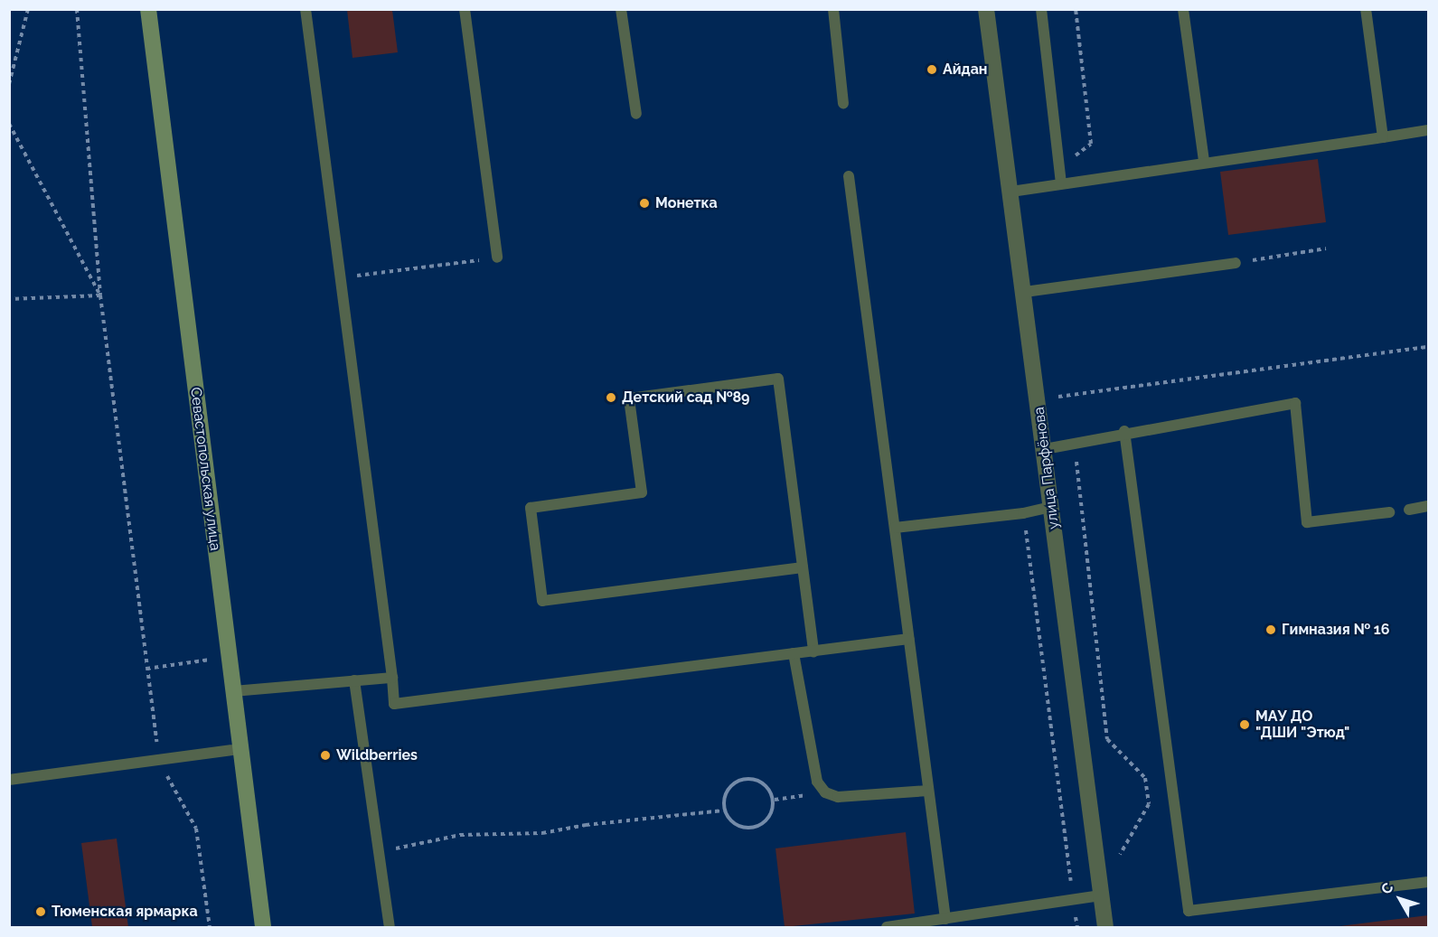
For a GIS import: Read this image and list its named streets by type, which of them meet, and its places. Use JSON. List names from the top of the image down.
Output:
{
  "streets": {
    "street": ["улица Парфёнова", "Севастопольская улица"]
  },
  "places": [
    "Айдан",
    "Монетка",
    "Детский сад №89",
    "Гимназия № 16",
    "МАУ ДО \"ДШИ \"Этюд\"",
    "Wildberries",
    "Тюменская ярмарка"
  ],
  "north": "top left"
}
